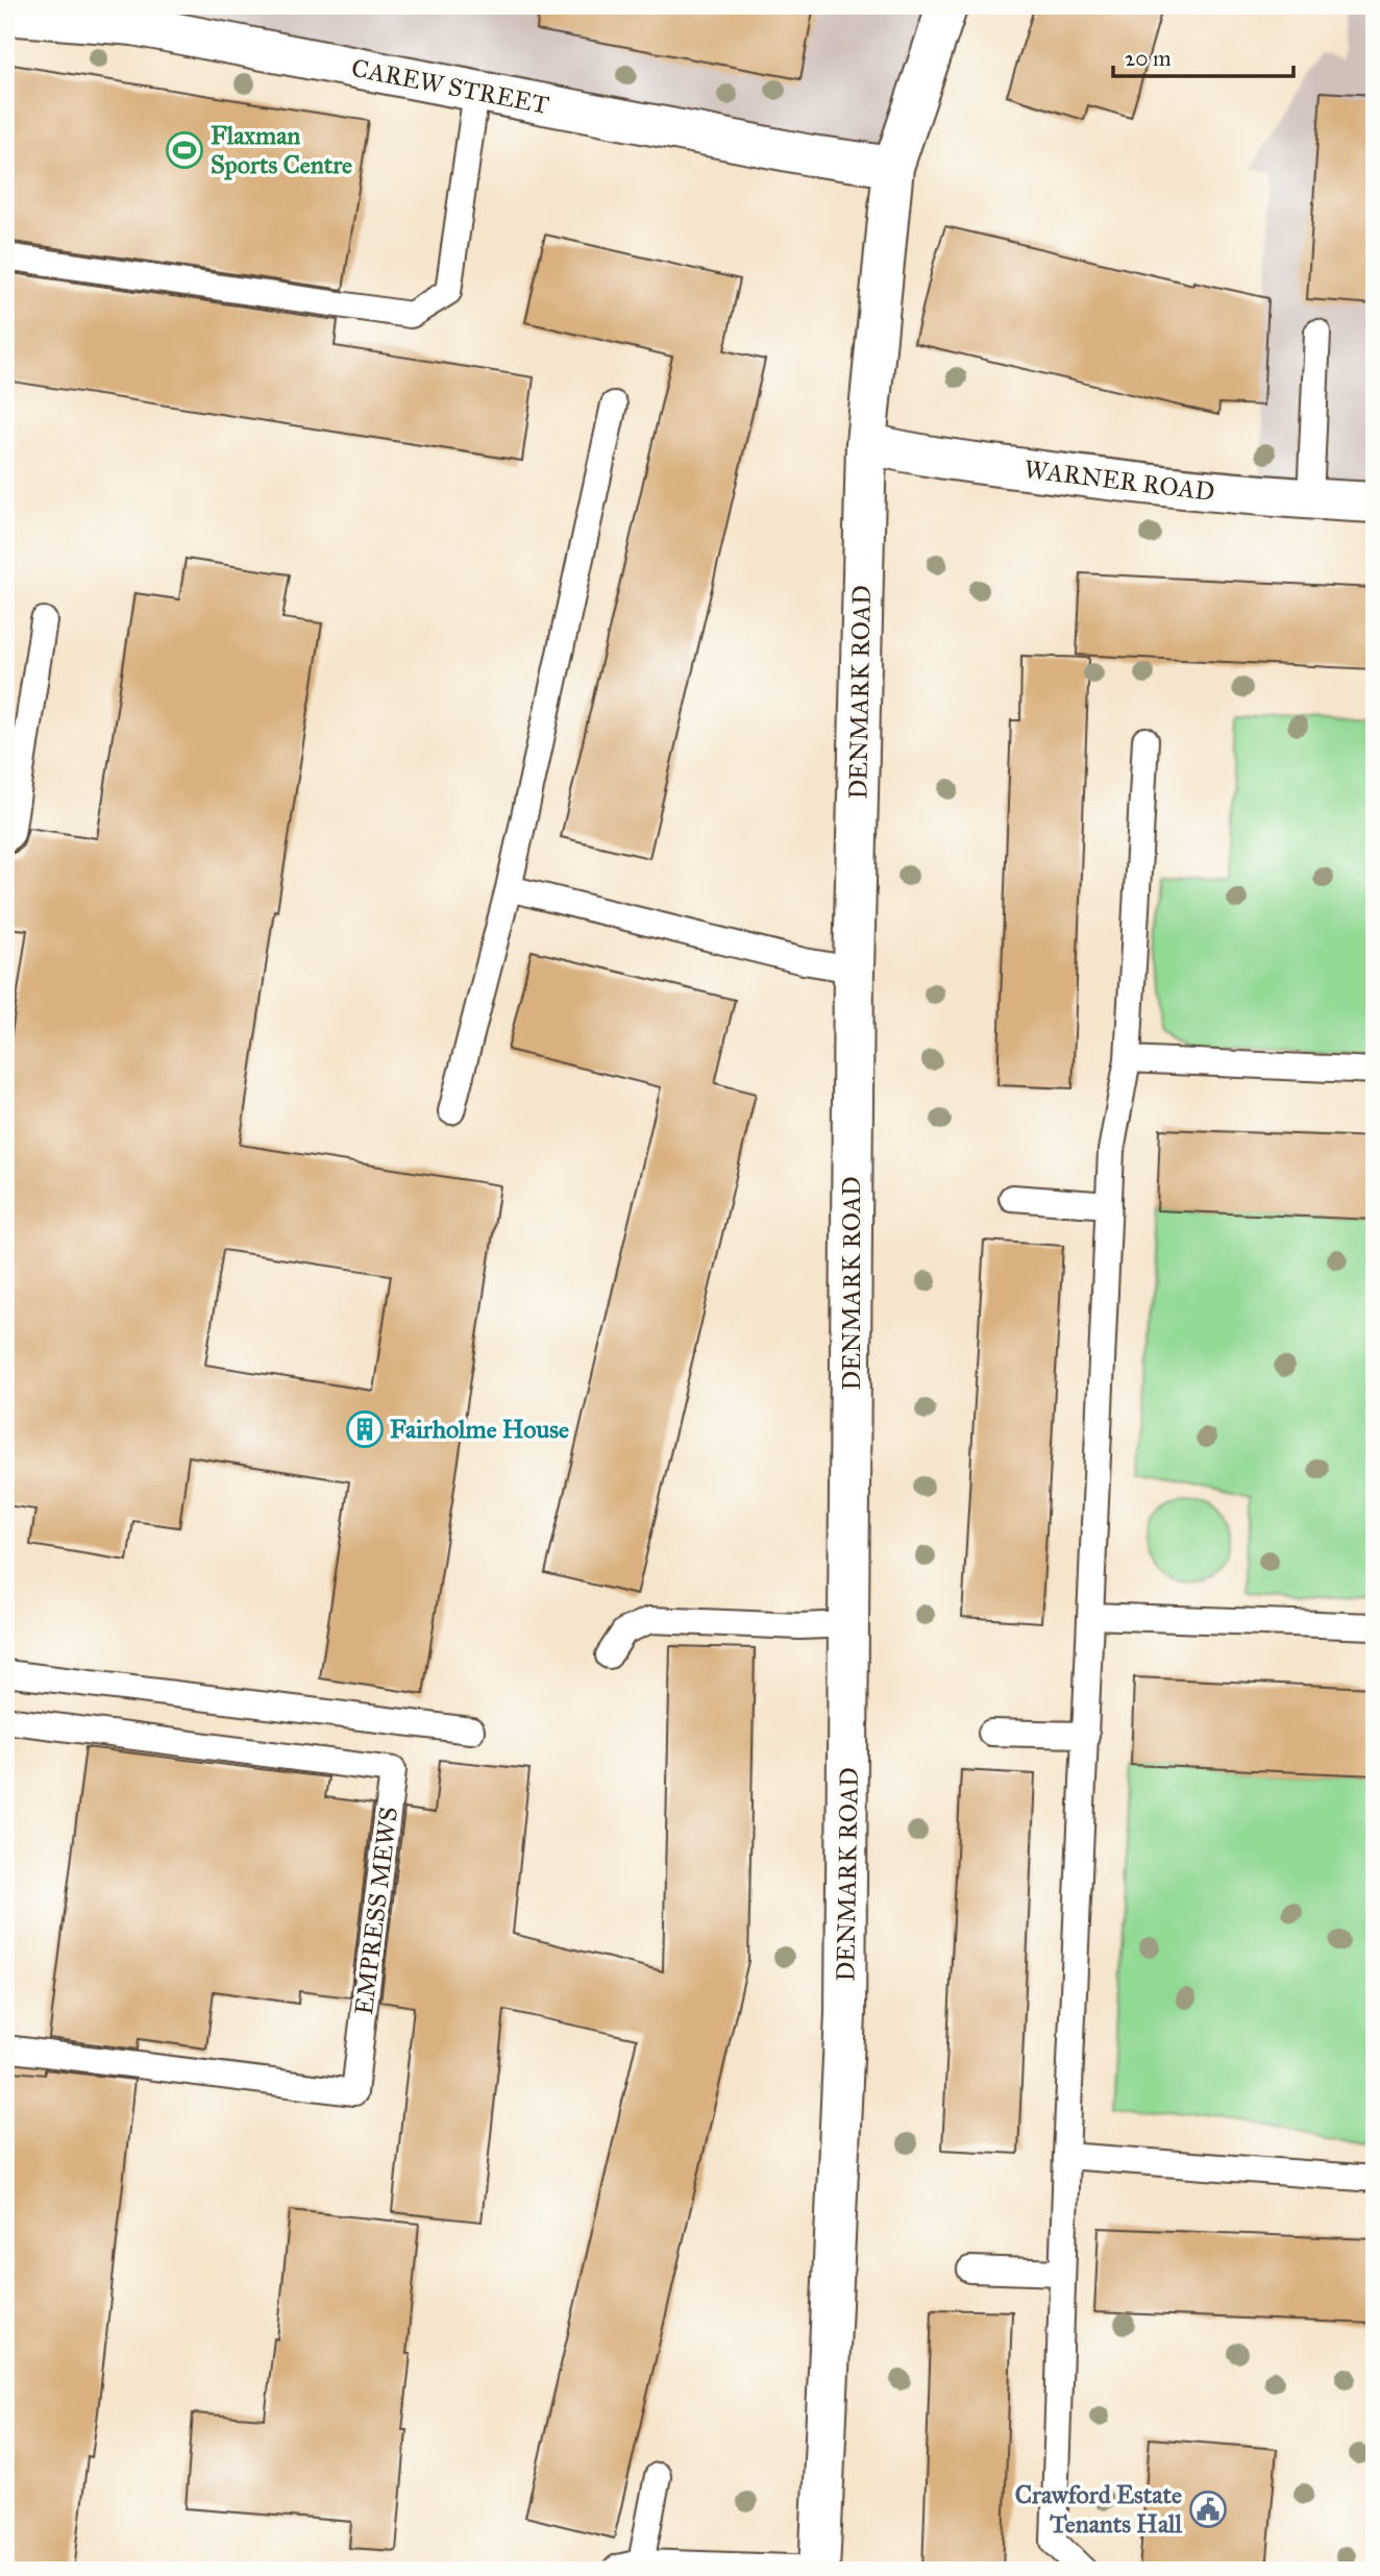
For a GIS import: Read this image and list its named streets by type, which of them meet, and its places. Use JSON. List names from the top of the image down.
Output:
{
  "streets": {
    "street": ["CAREW STREET", "WARNER ROAD", "DENMARK ROAD"],
    "lane": ["EMPRESS MEWS"]
  },
  "crossings": [
    ["CAREW STREET", "DENMARK ROAD"],
    ["WARNER ROAD", "DENMARK ROAD"]
  ],
  "places": {
    "sports": ["Flaxman Sports Centre"],
    "building": ["Fairholme House"],
    "public building": ["Crawford Estate Tenants Hall"]
  },
  "scale_bar": "20 m"
}
